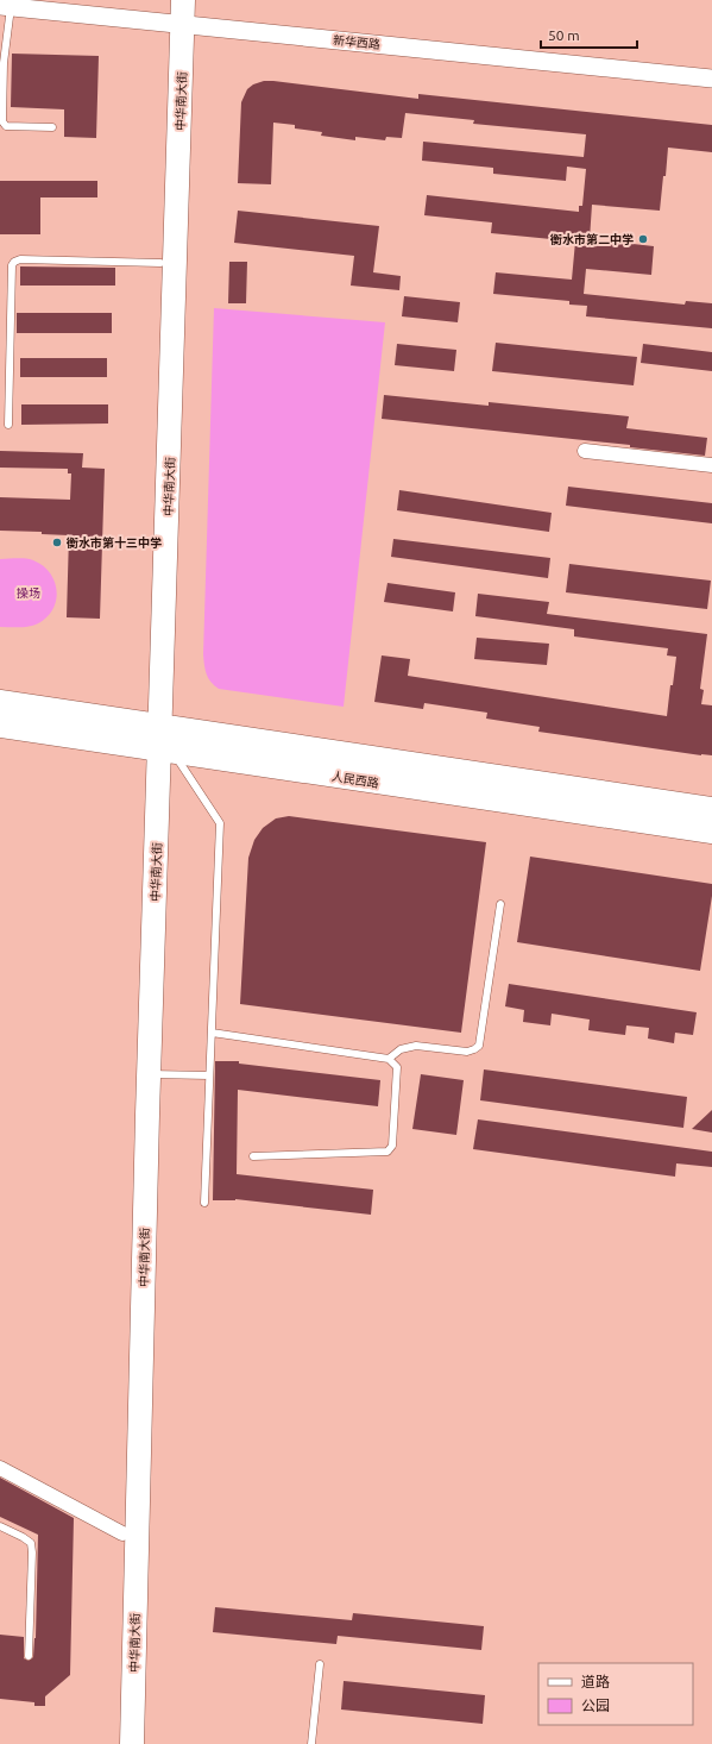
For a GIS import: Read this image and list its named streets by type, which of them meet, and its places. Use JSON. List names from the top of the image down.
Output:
{
  "streets": {
    "main road": ["中华南大街", "人民西路"],
    "street": ["新华西路"]
  },
  "crossings": [
    ["新华西路", "中华南大街"],
    ["中华南大街", "人民西路"]
  ],
  "parks": ["操场"],
  "places": ["衡水市第二中学", "衡水市第十三中学"],
  "legend": ["道路", "公园"],
  "scale_bar": "50 m"
}
